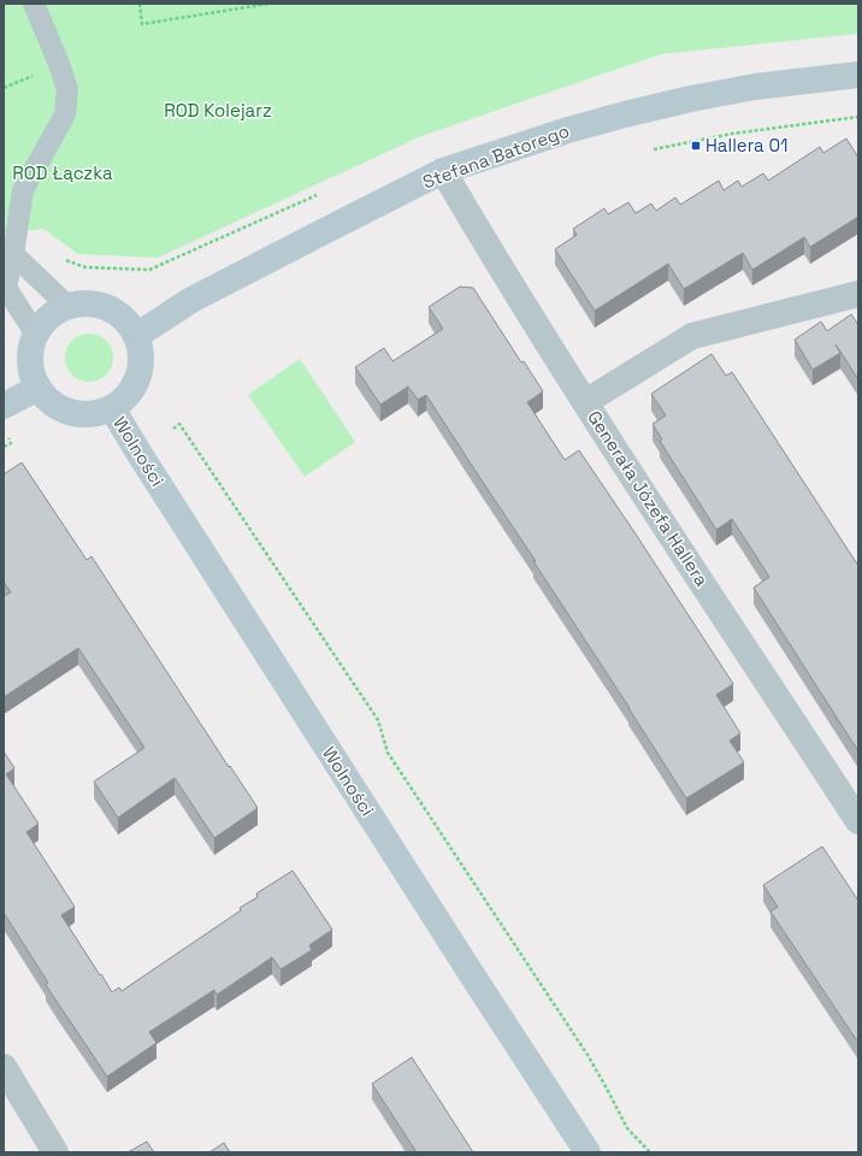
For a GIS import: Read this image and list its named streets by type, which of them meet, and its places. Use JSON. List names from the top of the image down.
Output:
{
  "streets": {
    "street": ["Stefana Batorego", "Wolności", "Generała Józefa Hallera"]
  },
  "crossings": [
    ["Stefana Batorego", "Wolności"],
    ["Stefana Batorego", "Generała Józefa Hallera"]
  ],
  "parks": ["ROD Kolejarz", "ROD Łączka"],
  "places": {
    "transit": ["Hallera 01"]
  }
}
